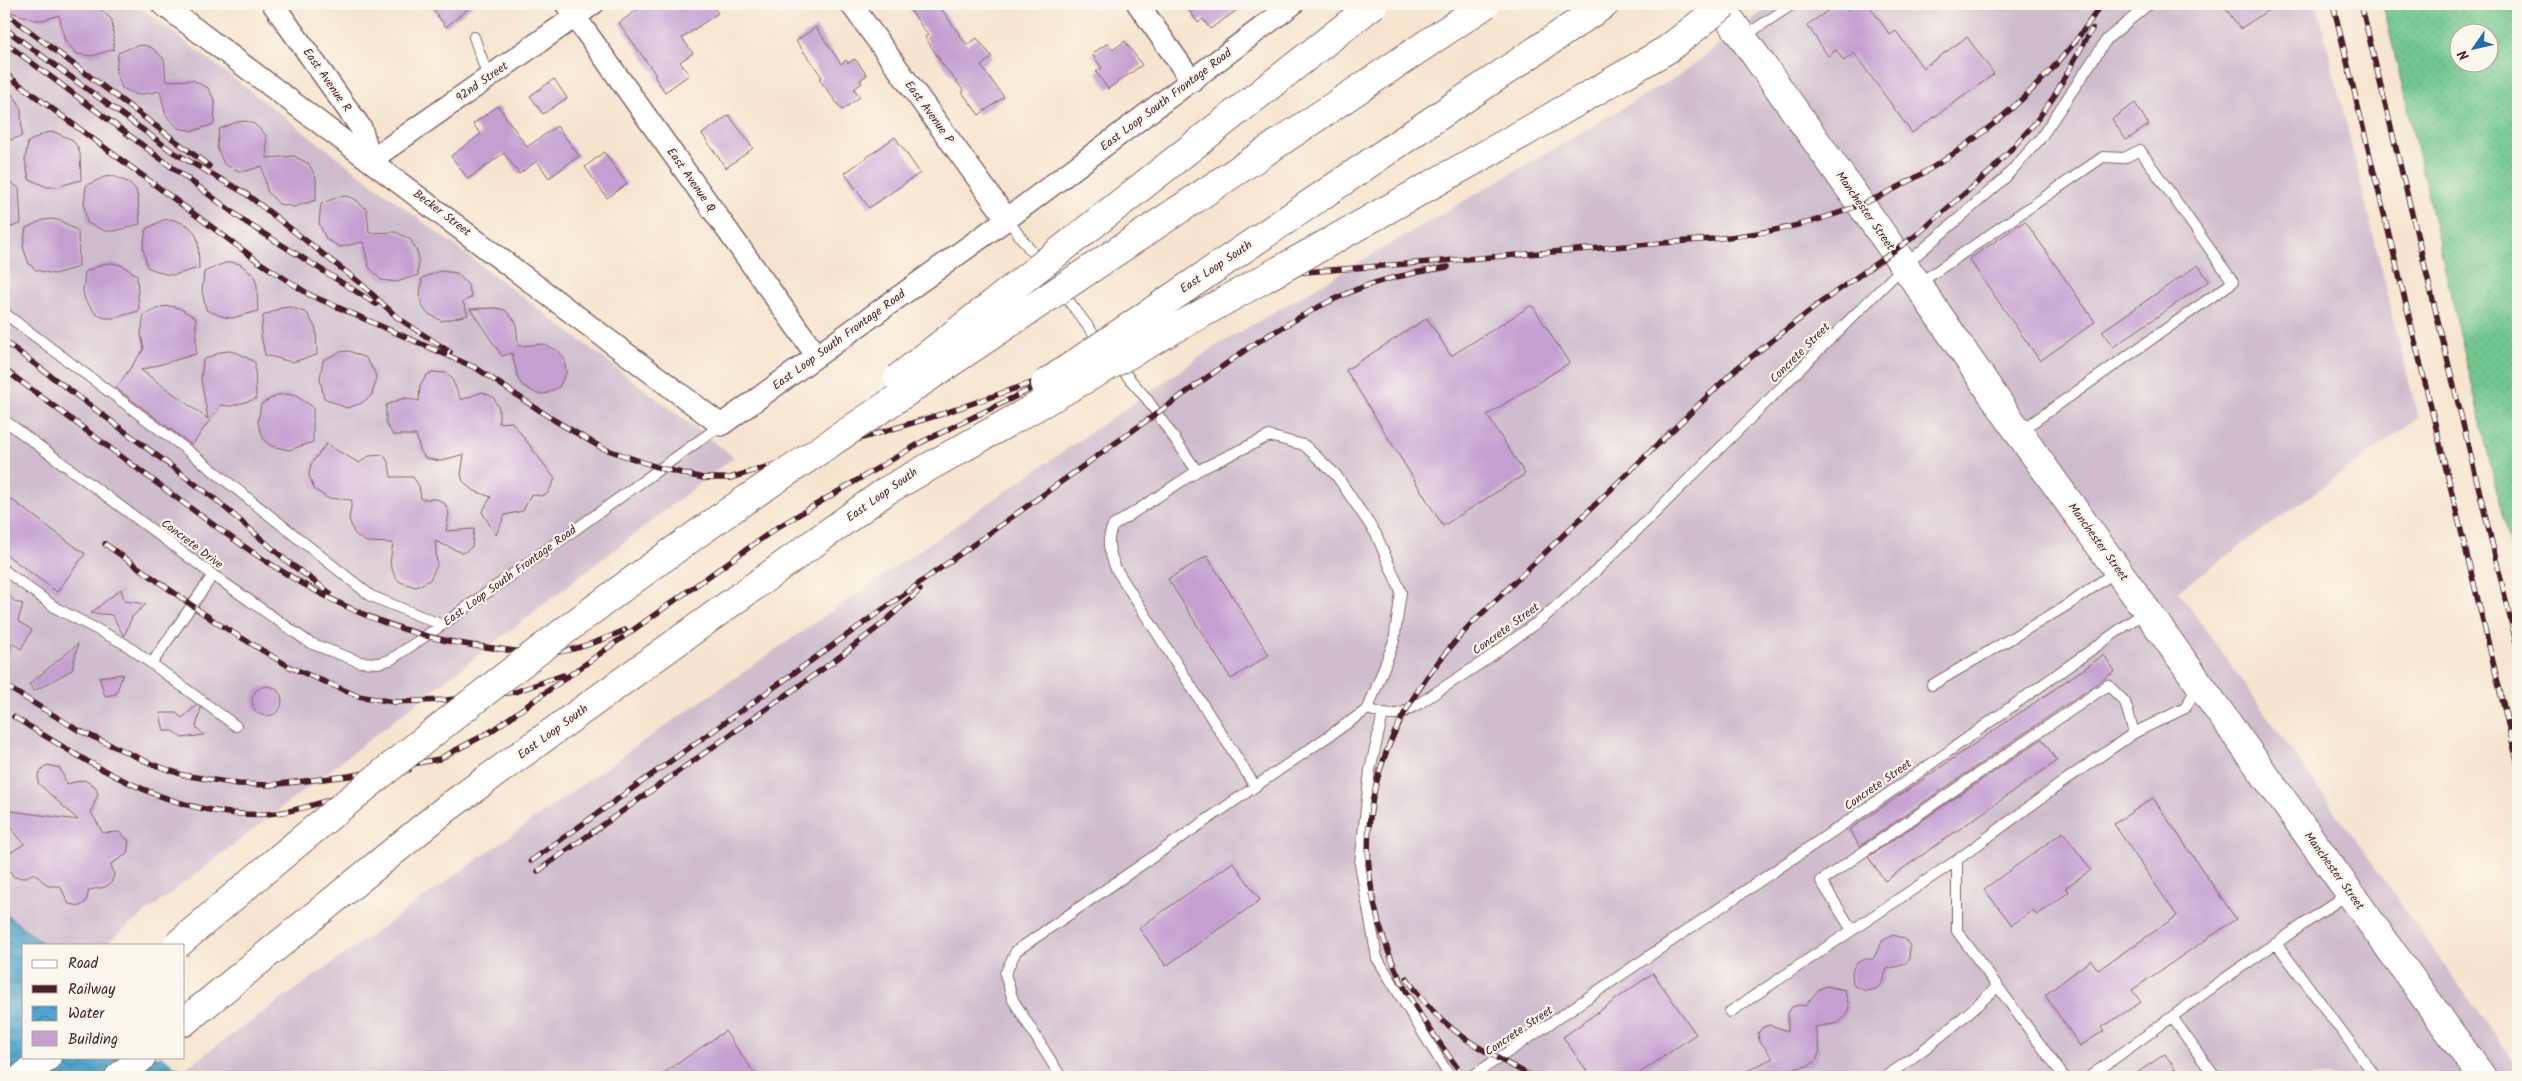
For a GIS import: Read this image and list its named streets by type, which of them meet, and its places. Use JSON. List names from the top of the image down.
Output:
{
  "streets": {
    "main road": ["Manchester Street", "East Loop South"],
    "street": [
      "East Avenue R",
      "92nd Street",
      "East Loop South Frontage Road",
      "East Avenue P",
      "East Avenue Q",
      "Becker Street"
    ],
    "lane": ["Concrete Street", "Concrete Drive"]
  },
  "crossings": [
    ["East Avenue R", "92nd Street"],
    ["East Avenue R", "Becker Street"],
    ["92nd Street", "East Avenue Q"],
    ["92nd Street", "Becker Street"],
    ["East Loop South Frontage Road", "East Avenue P"],
    ["East Loop South Frontage Road", "East Avenue Q"],
    ["East Loop South Frontage Road", "Becker Street"],
    ["East Loop South Frontage Road", "Concrete Drive"],
    ["Manchester Street", "Concrete Street"]
  ],
  "legend": [
    "Road",
    "Railway",
    "Water",
    "Building"
  ],
  "north": "bottom left"
}
